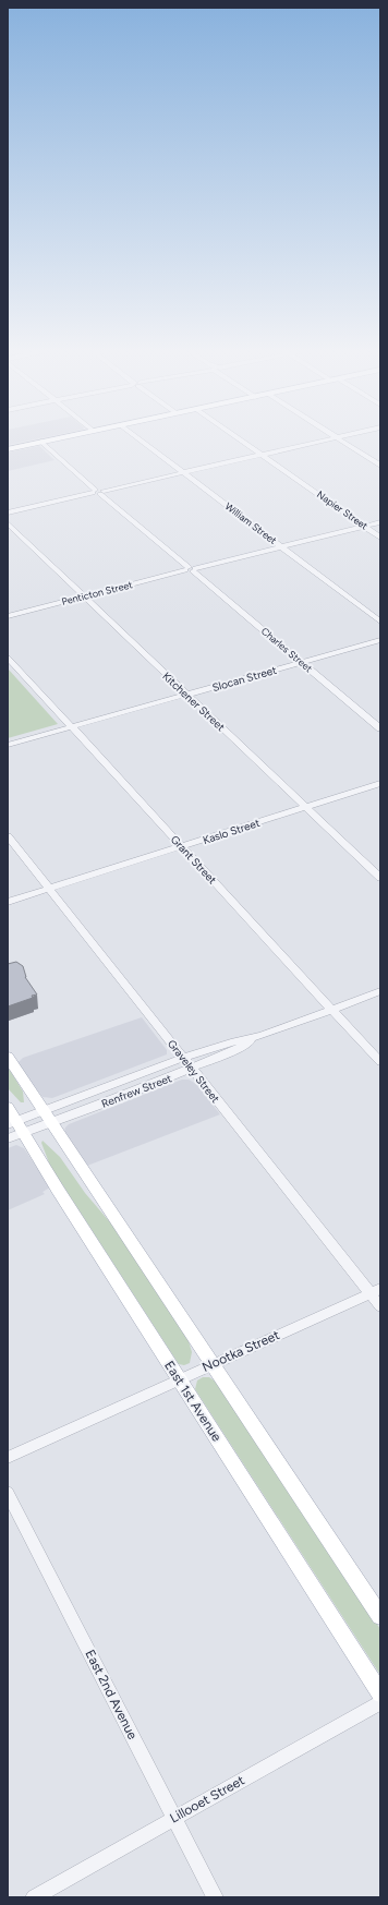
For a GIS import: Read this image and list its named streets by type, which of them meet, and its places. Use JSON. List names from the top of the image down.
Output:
{
  "streets": {
    "main road": ["East 1st Avenue"],
    "street": [
      "Napier Street",
      "William Street",
      "Penticton Street",
      "Charles Street",
      "Slocan Street",
      "Kitchener Street",
      "Kaslo Street",
      "Grant Street",
      "Graveley Street",
      "Renfrew Street",
      "Nootka Street",
      "East 2nd Avenue",
      "Lillooet Street"
    ]
  },
  "crossings": [
    ["Napier Street", "Penticton Street"],
    ["William Street", "Penticton Street"],
    ["Penticton Street", "Charles Street"],
    ["Penticton Street", "Kitchener Street"],
    ["Charles Street", "Slocan Street"],
    ["Slocan Street", "Kitchener Street"],
    ["Slocan Street", "Grant Street"],
    ["Kitchener Street", "Kaslo Street"],
    ["Kaslo Street", "Grant Street"],
    ["Kaslo Street", "Graveley Street"],
    ["Grant Street", "Renfrew Street"],
    ["Graveley Street", "Renfrew Street"],
    ["Graveley Street", "Nootka Street"],
    ["Renfrew Street", "East 1st Avenue"],
    ["Nootka Street", "East 1st Avenue"],
    ["East 2nd Avenue", "Lillooet Street"]
  ]
}
